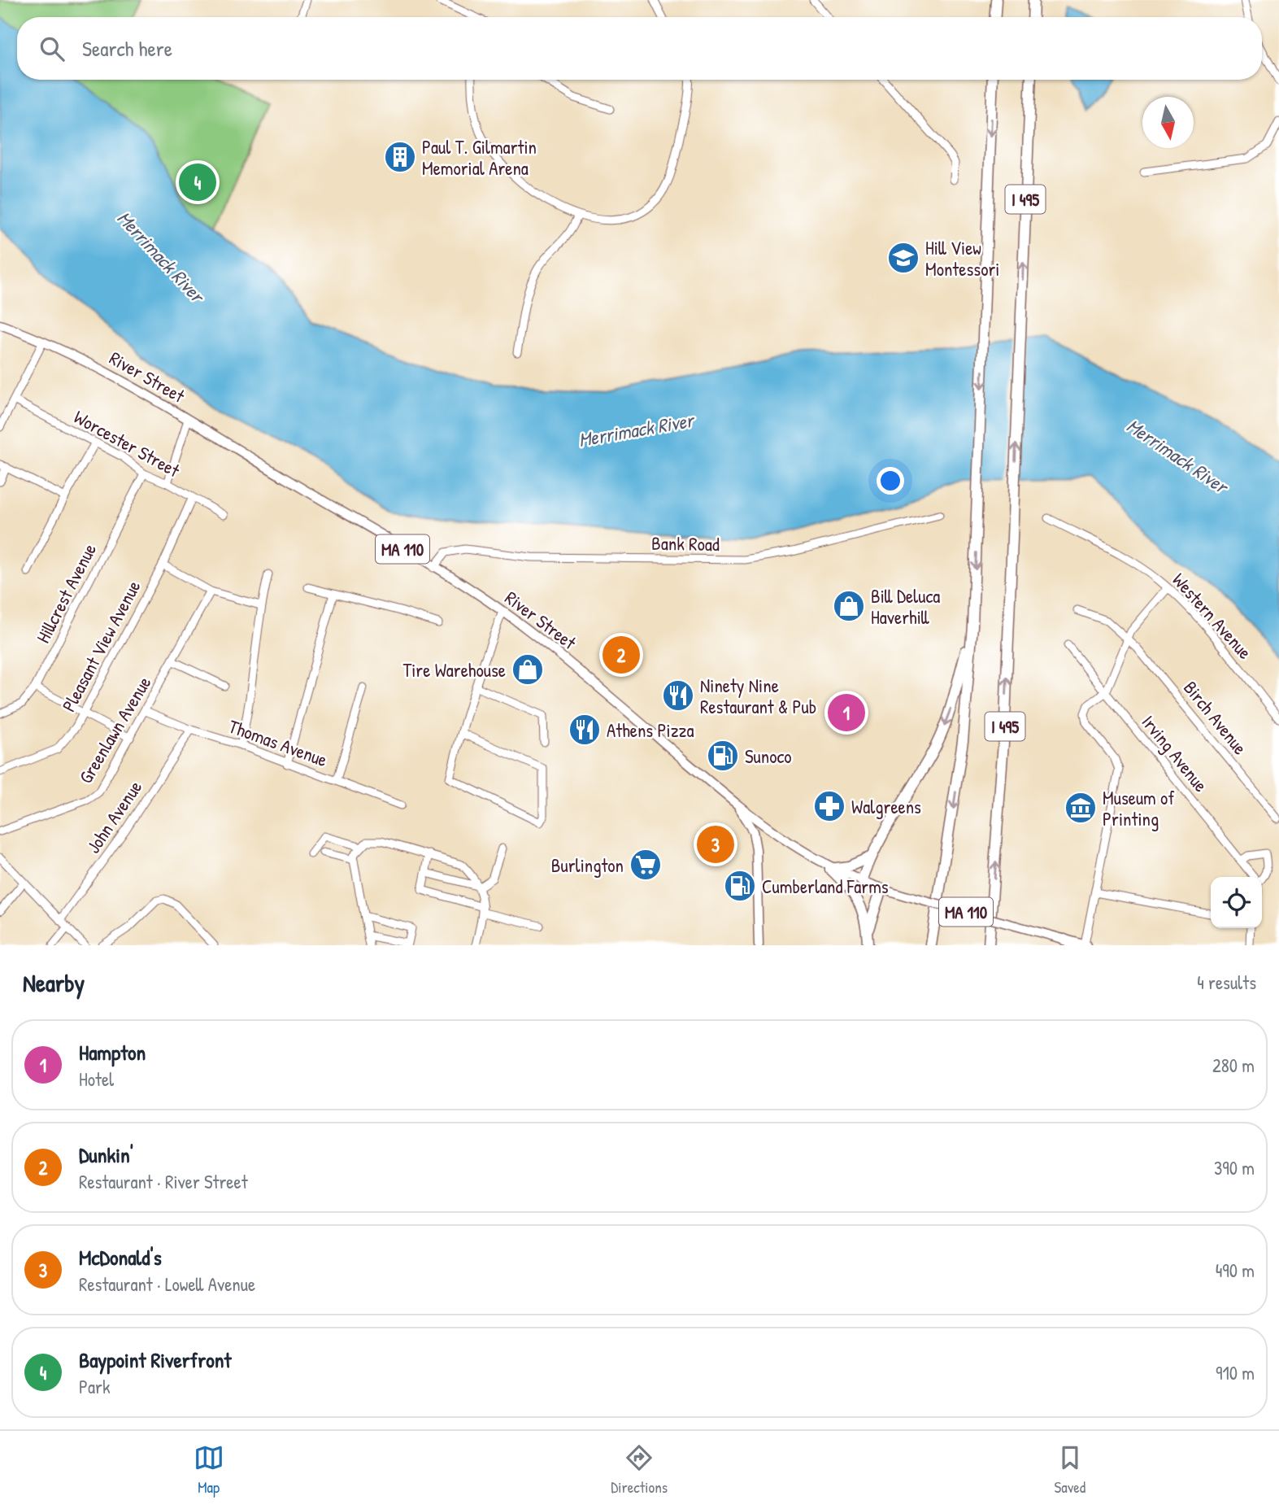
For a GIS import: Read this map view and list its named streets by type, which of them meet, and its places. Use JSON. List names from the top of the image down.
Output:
{
  "streets": {
    "highway": ["I 495"],
    "main road": ["River Street", "MA 110"],
    "street": [
      "Worcester Street",
      "Bank Road",
      "Hillcrest Avenue",
      "Western Avenue",
      "Pleasant View Avenue",
      "Birch Avenue",
      "Greenlawn Avenue",
      "Thomas Avenue",
      "Irving Avenue",
      "John Avenue"
    ]
  },
  "crossings": [
    ["River Street", "Bank Road"],
    ["Worcester Street", "Hillcrest Avenue"],
    ["Worcester Street", "Pleasant View Avenue"],
    ["Greenlawn Avenue", "Thomas Avenue"],
    ["Thomas Avenue", "John Avenue"]
  ],
  "water": ["Merrimack River"],
  "places": {
    "building": ["Paul T. Gilmartin Memorial Arena"],
    "school or university": ["Hill View Montessori"],
    "shop": ["Bill Deluca Haverhill", "Tire Warehouse"],
    "restaurant": ["Ninety Nine Restaurant & Pub", "Athens Pizza"],
    "fuel station": ["Sunoco", "Cumberland Farms"],
    "pharmacy": ["Walgreens"],
    "museum": ["Museum of Printing"],
    "supermarket": ["Burlington"]
  },
  "north": "bottom",
  "page": {
    "search": "Search here",
    "pins": [
      "4",
      "2",
      "1",
      "3"
    ],
    "heading": ["Nearby", "4 results"],
    "list": [
      {
        "mark": "1",
        "name": "Hampton",
        "note": "Hotel",
        "value": "280 m"
      },
      {
        "mark": "2",
        "name": "Dunkin'",
        "note": "Restaurant · River Street",
        "value": "390 m"
      },
      {
        "mark": "3",
        "name": "McDonald's",
        "note": "Restaurant · Lowell Avenue",
        "value": "490 m"
      },
      {
        "mark": "4",
        "name": "Baypoint Riverfront",
        "note": "Park",
        "value": "910 m"
      }
    ],
    "nav": ["Map", "Directions", "Saved"]
  }
}
